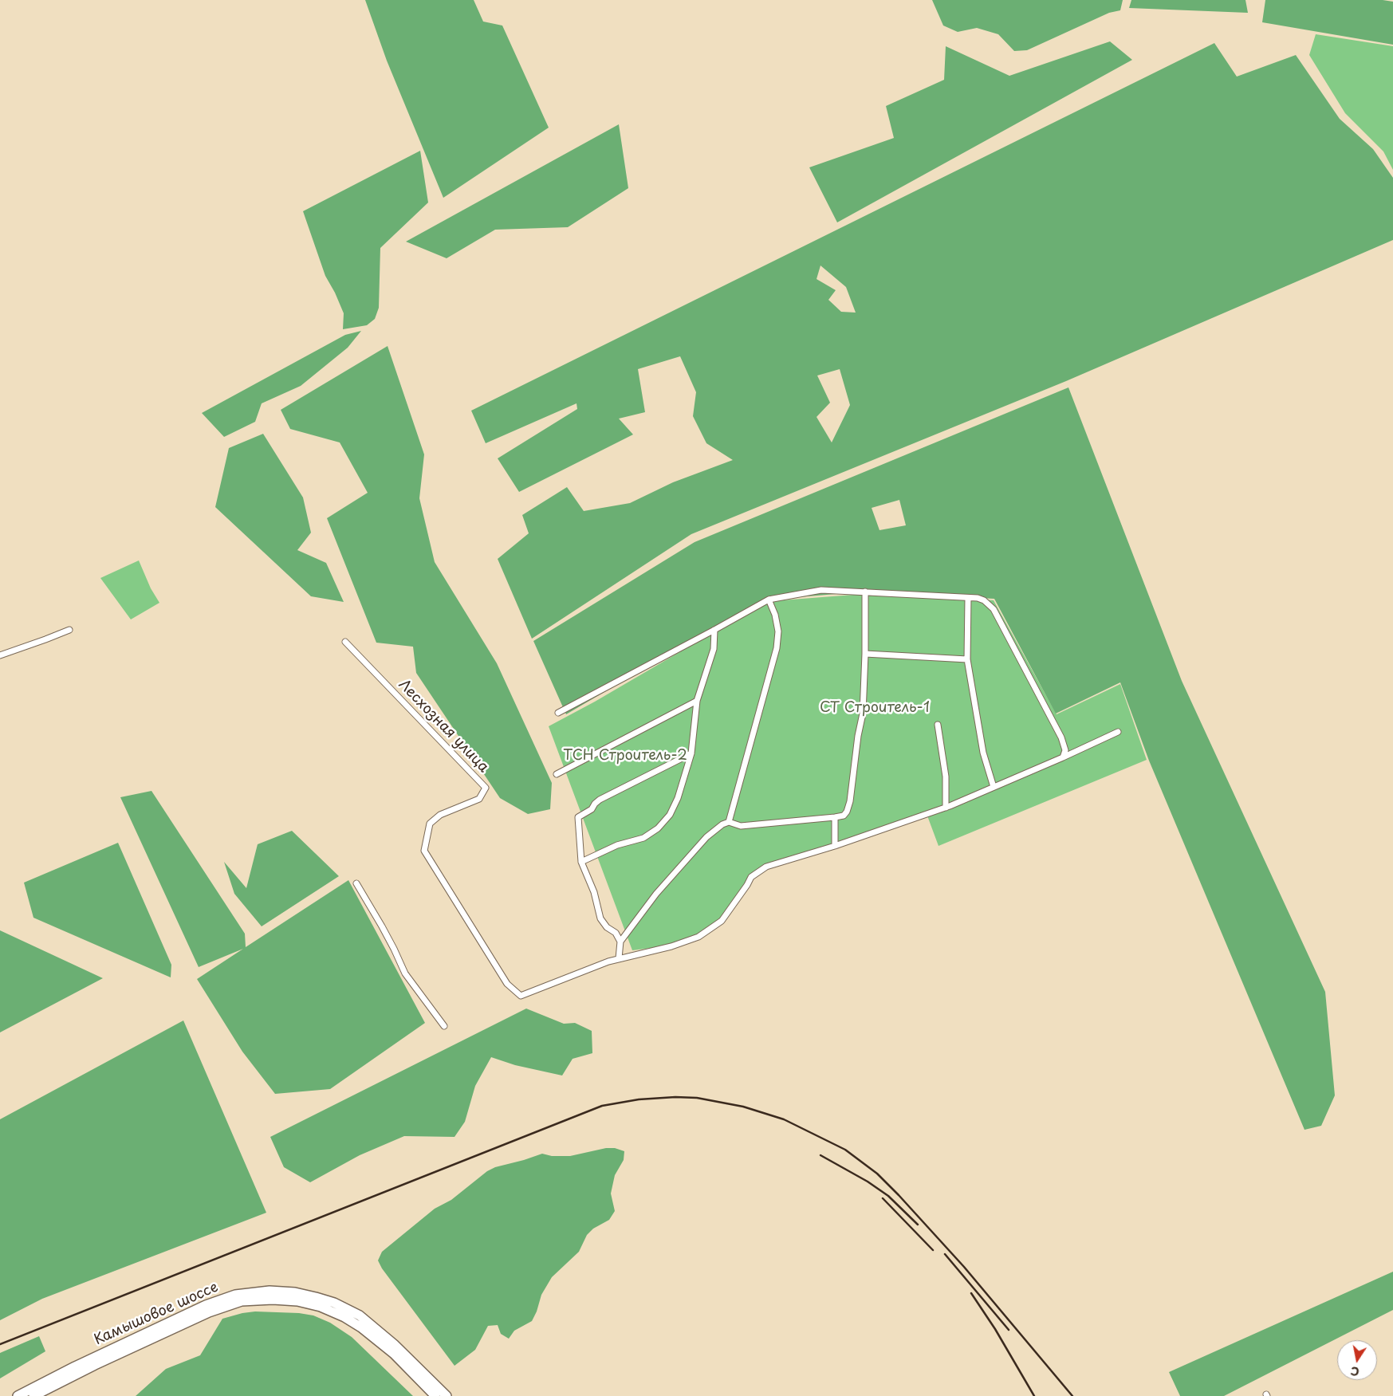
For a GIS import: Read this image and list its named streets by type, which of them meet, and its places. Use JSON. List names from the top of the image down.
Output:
{
  "streets": {
    "main road": ["Камышовое шоссе"],
    "street": ["Лесхозная улица"]
  },
  "parks": ["СТ Строитель-1", "ТСН Строитель-2"],
  "north": "bottom"
}
